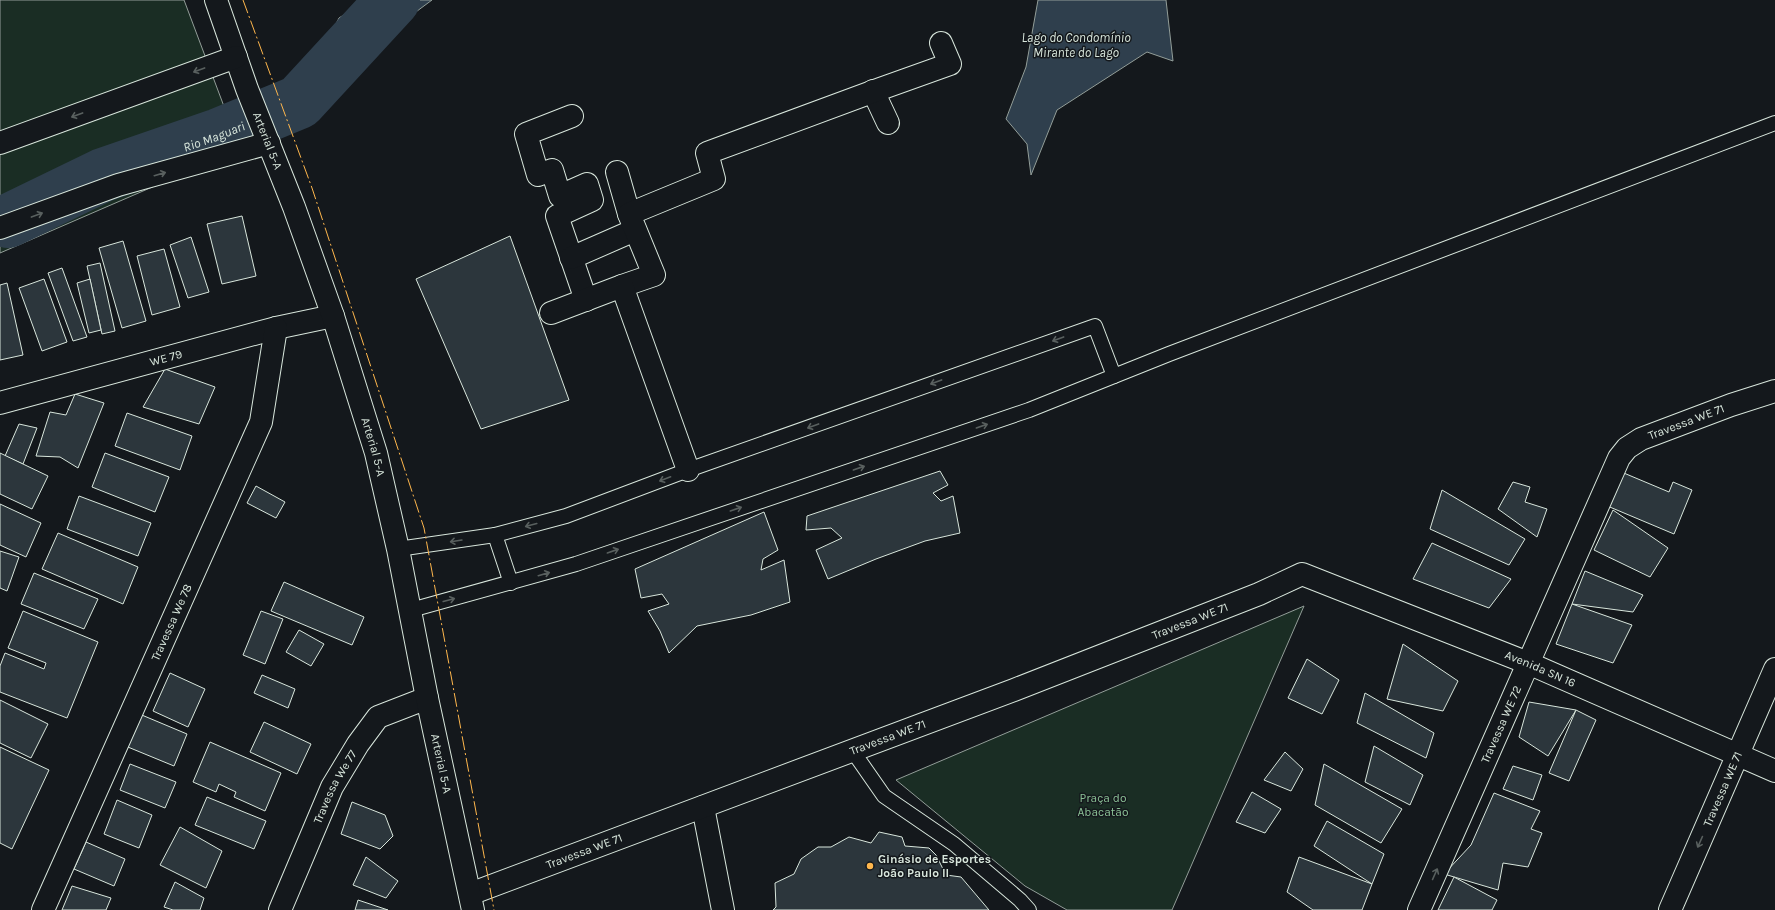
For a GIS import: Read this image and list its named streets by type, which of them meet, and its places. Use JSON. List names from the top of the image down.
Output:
{
  "streets": {
    "street": [
      "Arterial 5-A",
      "WE 79",
      "Travessa WE 71",
      "Travessa We 78",
      "Avenida SN 16",
      "Travessa WE 72",
      "Travessa We 77"
    ]
  },
  "crossings": [
    ["Arterial 5-A", "WE 79"],
    ["Arterial 5-A", "Travessa WE 71"],
    ["Arterial 5-A", "Travessa We 77"],
    ["WE 79", "Travessa We 78"],
    ["Travessa WE 71", "Avenida SN 16"],
    ["Travessa WE 71", "Travessa WE 72"],
    ["Avenida SN 16", "Travessa WE 72"]
  ],
  "one_way": ["Travessa WE 72"],
  "water": ["Lago do Condomínio Mirante do Lago", "Rio Maguari"],
  "parks": ["Praça do Abacatão"],
  "places": ["Ginásio de Esportes João Paulo II"]
}
